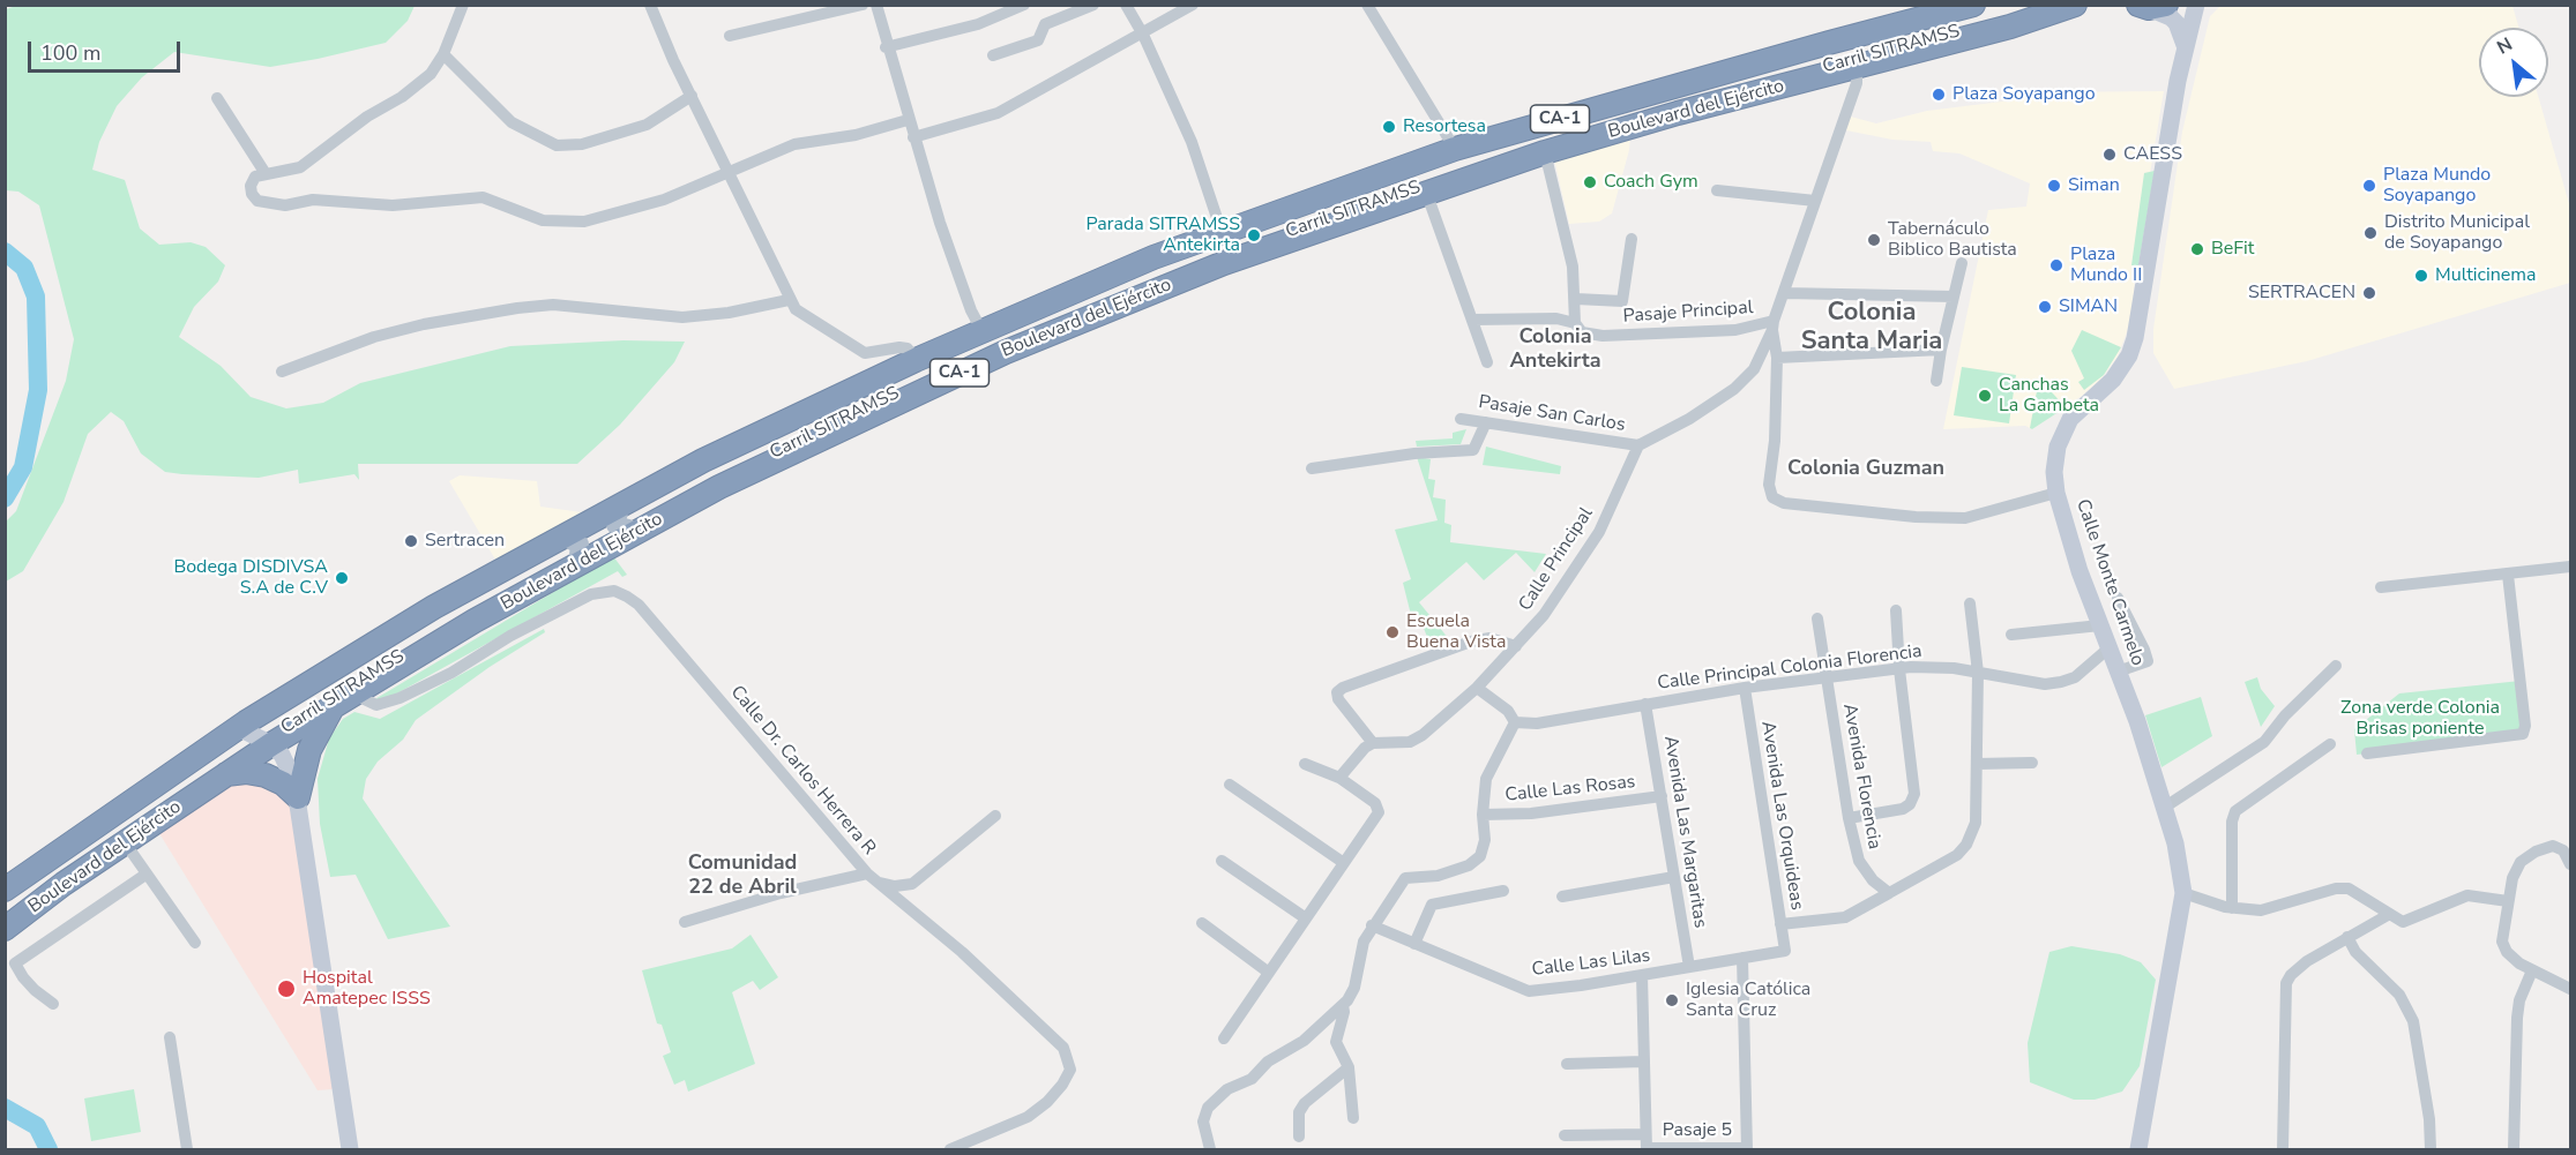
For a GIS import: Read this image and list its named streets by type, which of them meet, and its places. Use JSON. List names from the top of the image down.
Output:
{
  "streets": {
    "highway": ["Boulevard del Ejército", "CA-1"],
    "main road": ["Carril SITRAMSS"],
    "street": [
      "Pasaje Principal",
      "Pasaje San Carlos",
      "Calle Principal",
      "Calle Monte Carmelo",
      "Calle Principal Colonia Florencia",
      "Calle Dr. Carlos Herrera R",
      "Avenida Florencia",
      "Calle Las Rosas",
      "Avenida Las Orquideas",
      "Avenida Las Margaritas",
      "Calle Las Lilas",
      "Pasaje 5"
    ]
  },
  "crossings": [
    ["Carril SITRAMSS", "Boulevard del Ejército"],
    ["Boulevard del Ejército", "Calle Dr. Carlos Herrera R"],
    ["Pasaje San Carlos", "Calle Principal"],
    ["Calle Monte Carmelo", "Calle Principal Colonia Florencia"],
    ["Calle Principal Colonia Florencia", "Avenida Florencia"],
    ["Calle Principal Colonia Florencia", "Avenida Las Orquideas"],
    ["Calle Principal Colonia Florencia", "Avenida Las Margaritas"],
    ["Calle Las Rosas", "Avenida Las Margaritas"],
    ["Avenida Las Orquideas", "Calle Las Lilas"],
    ["Avenida Las Margaritas", "Calle Las Lilas"]
  ],
  "districts": [
    "Colonia Santa Maria",
    "Colonia Antekirta",
    "Colonia Guzman",
    "Comunidad 22 de Abril"
  ],
  "parks": ["Zona verde Colonia Brisas poniente"],
  "places": [
    "Plaza Soyapango",
    "Resortesa",
    "CAESS",
    "Coach Gym",
    "Siman",
    "Plaza Mundo Soyapango",
    "Distrito Municipal de Soyapango",
    "Parada SITRAMSS Antekirta",
    "Tabernáculo Biblico Bautista",
    "BeFit",
    "Plaza Mundo II",
    "Multicinema",
    "SERTRACEN",
    "SIMAN",
    "Canchas La Gambeta",
    "Sertracen",
    "Bodega DISDIVSA S.A de C.V",
    "Escuela Buena Vista",
    "Hospital Amatepec ISSS",
    "Iglesia Católica Santa Cruz"
  ],
  "scale_bar": "100 m",
  "north": "top left"
}
